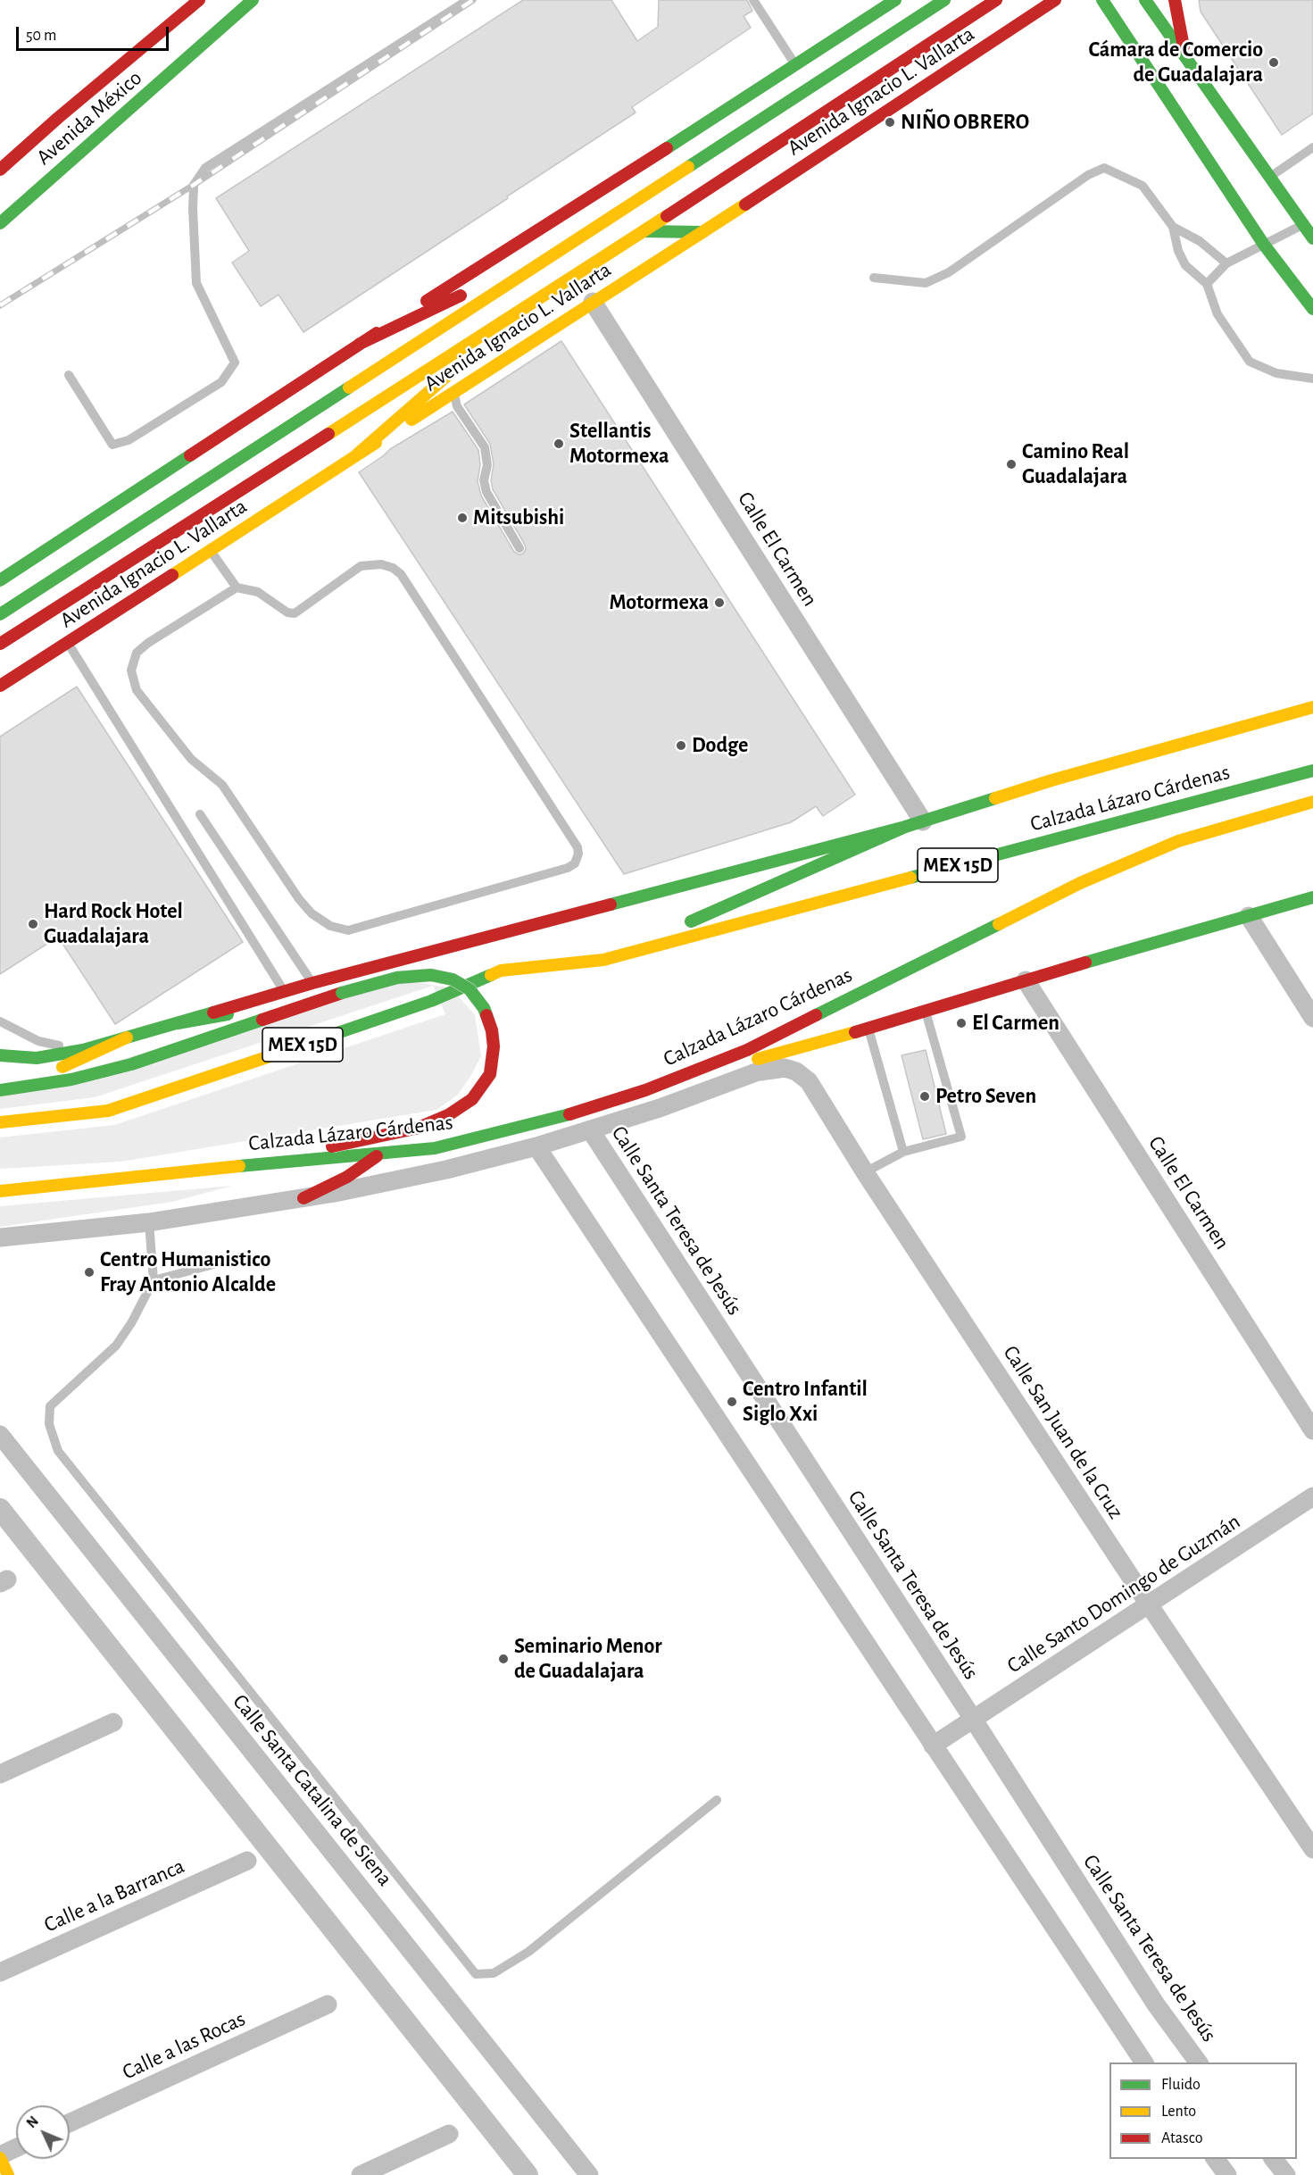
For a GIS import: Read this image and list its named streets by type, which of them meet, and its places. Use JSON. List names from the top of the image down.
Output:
{
  "streets": {
    "main road": [
      "Avenida Ignacio L. Vallarta",
      "Avenida México",
      "Calzada Lázaro Cárdenas",
      "MEX 15D"
    ],
    "street": [
      "Calle El Carmen",
      "Calle Santa Teresa de Jesús",
      "Calle San Juan de la Cruz",
      "Calle Santo Domingo de Guzmán",
      "Calle Santa Catalina de Siena",
      "Calle a la Barranca",
      "Calle a las Rocas"
    ]
  },
  "crossings": [
    ["Avenida Ignacio L. Vallarta", "Calle El Carmen"],
    ["Calle El Carmen", "Calzada Lázaro Cárdenas"],
    ["Calle Santa Teresa de Jesús", "Calle Santo Domingo de Guzmán"],
    ["Calle San Juan de la Cruz", "Calle Santo Domingo de Guzmán"]
  ],
  "places": [
    "Cámara de Comercio de Guadalajara",
    "NIÑO OBRERO",
    "Stellantis Motormexa",
    "Camino Real Guadalajara",
    "Mitsubishi",
    "Motormexa",
    "Dodge",
    "Hard Rock Hotel Guadalajara",
    "El Carmen",
    "Petro Seven",
    "Centro Humanistico Fray Antonio Alcalde",
    "Centro Infantil Siglo Xxi",
    "Seminario Menor de Guadalajara"
  ],
  "legend": ["Fluido", "Lento", "Atasco"],
  "scale_bar": "50 m",
  "north": "top left"
}
